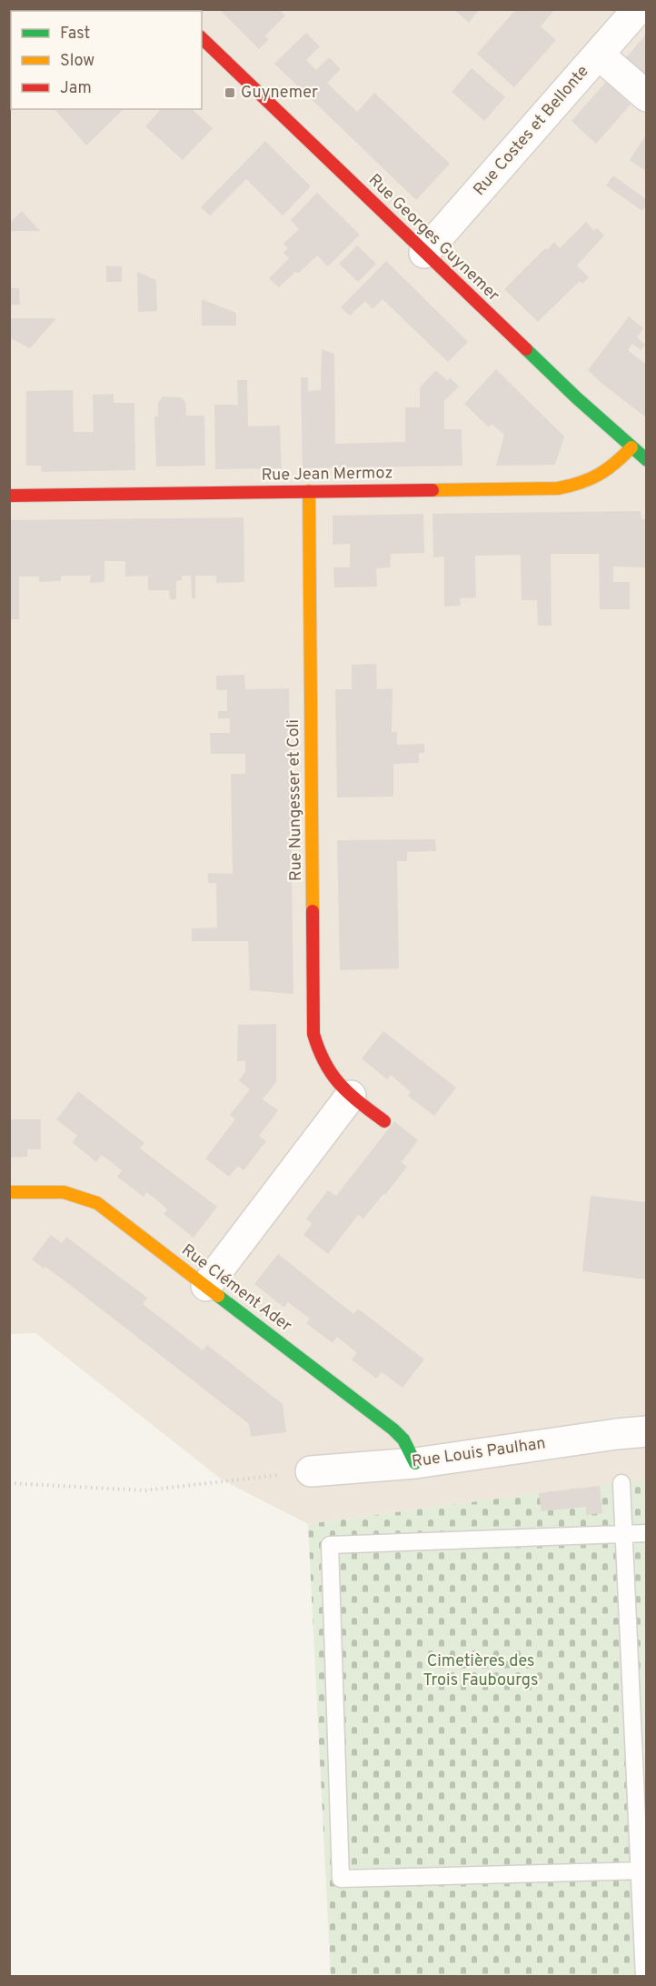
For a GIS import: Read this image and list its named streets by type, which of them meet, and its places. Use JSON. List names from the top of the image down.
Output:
{
  "streets": {
    "street": [
      "Rue Costes et Bellonte",
      "Rue Georges Guynemer",
      "Rue Jean Mermoz",
      "Rue Nungesser et Coli",
      "Rue Clément Ader",
      "Rue Louis Paulhan"
    ]
  },
  "crossings": [
    ["Rue Costes et Bellonte", "Rue Georges Guynemer"],
    ["Rue Georges Guynemer", "Rue Jean Mermoz"],
    ["Rue Jean Mermoz", "Rue Nungesser et Coli"],
    ["Rue Clément Ader", "Rue Louis Paulhan"]
  ],
  "parks": ["Cimetières des Trois Faubourgs"],
  "places": {
    "transit": ["Guynemer"]
  },
  "legend": ["Fast", "Slow", "Jam"]
}
